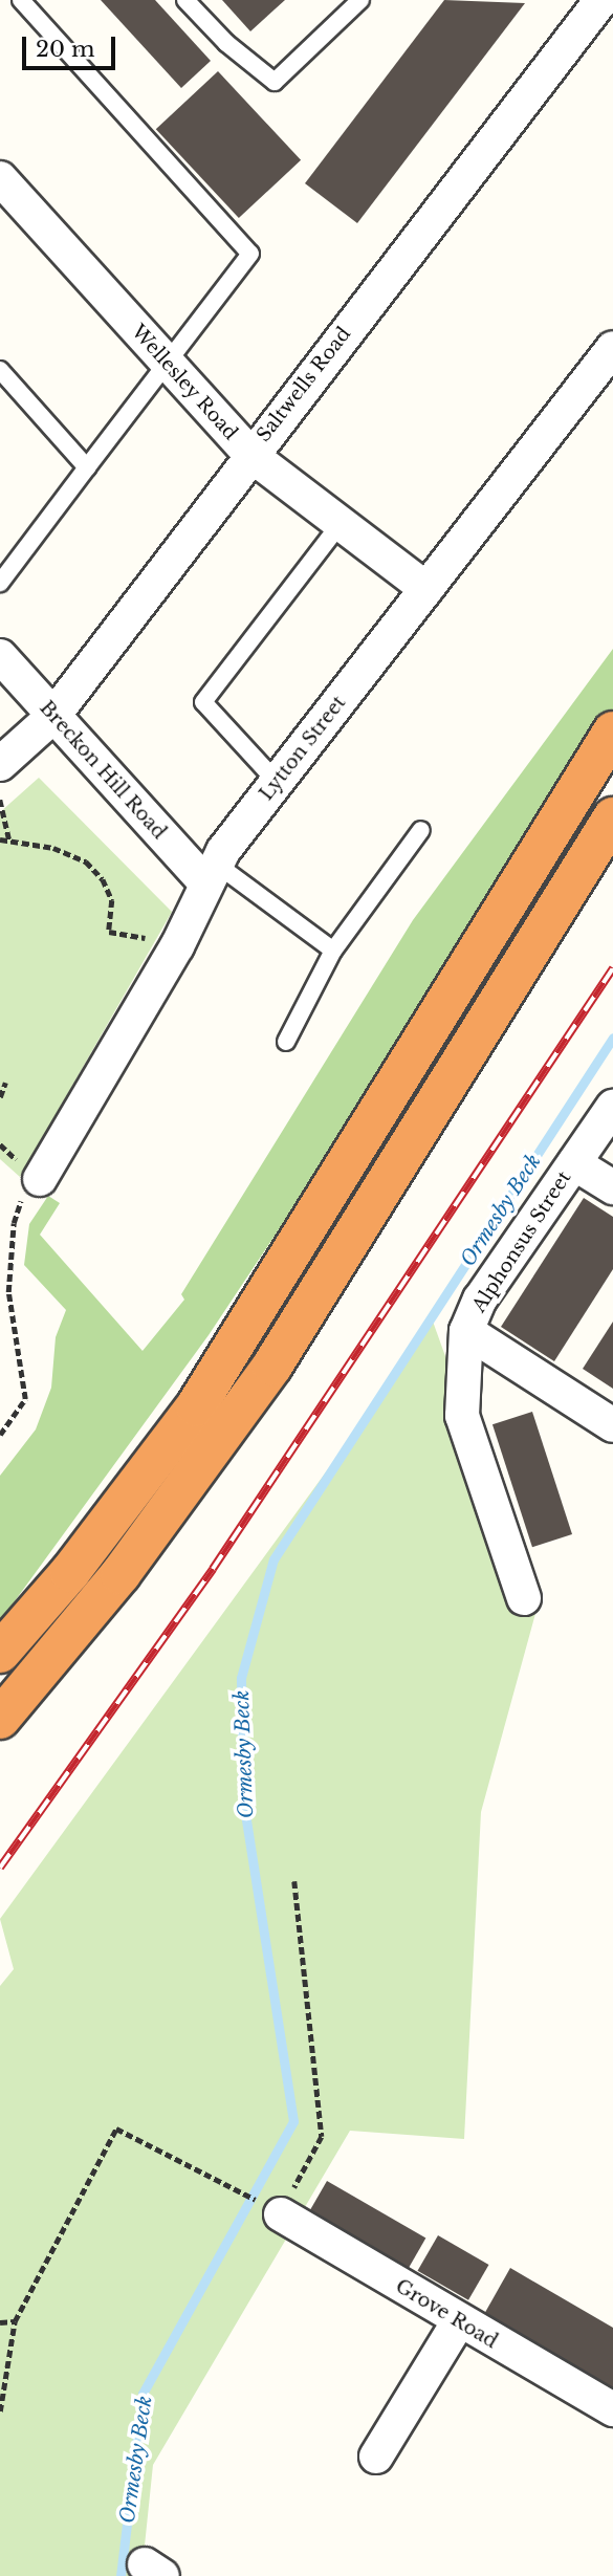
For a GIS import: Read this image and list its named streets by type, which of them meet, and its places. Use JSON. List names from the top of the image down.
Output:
{
  "streets": {
    "street": [
      "Wellesley Road",
      "Saltwells Road",
      "Lytton Street",
      "Breckon Hill Road",
      "Alphonsus Street",
      "Grove Road"
    ]
  },
  "crossings": [
    ["Wellesley Road", "Saltwells Road"],
    ["Wellesley Road", "Lytton Street"],
    ["Saltwells Road", "Breckon Hill Road"],
    ["Lytton Street", "Breckon Hill Road"]
  ],
  "water": ["Ormesby Beck"],
  "scale_bar": "20 m"
}
